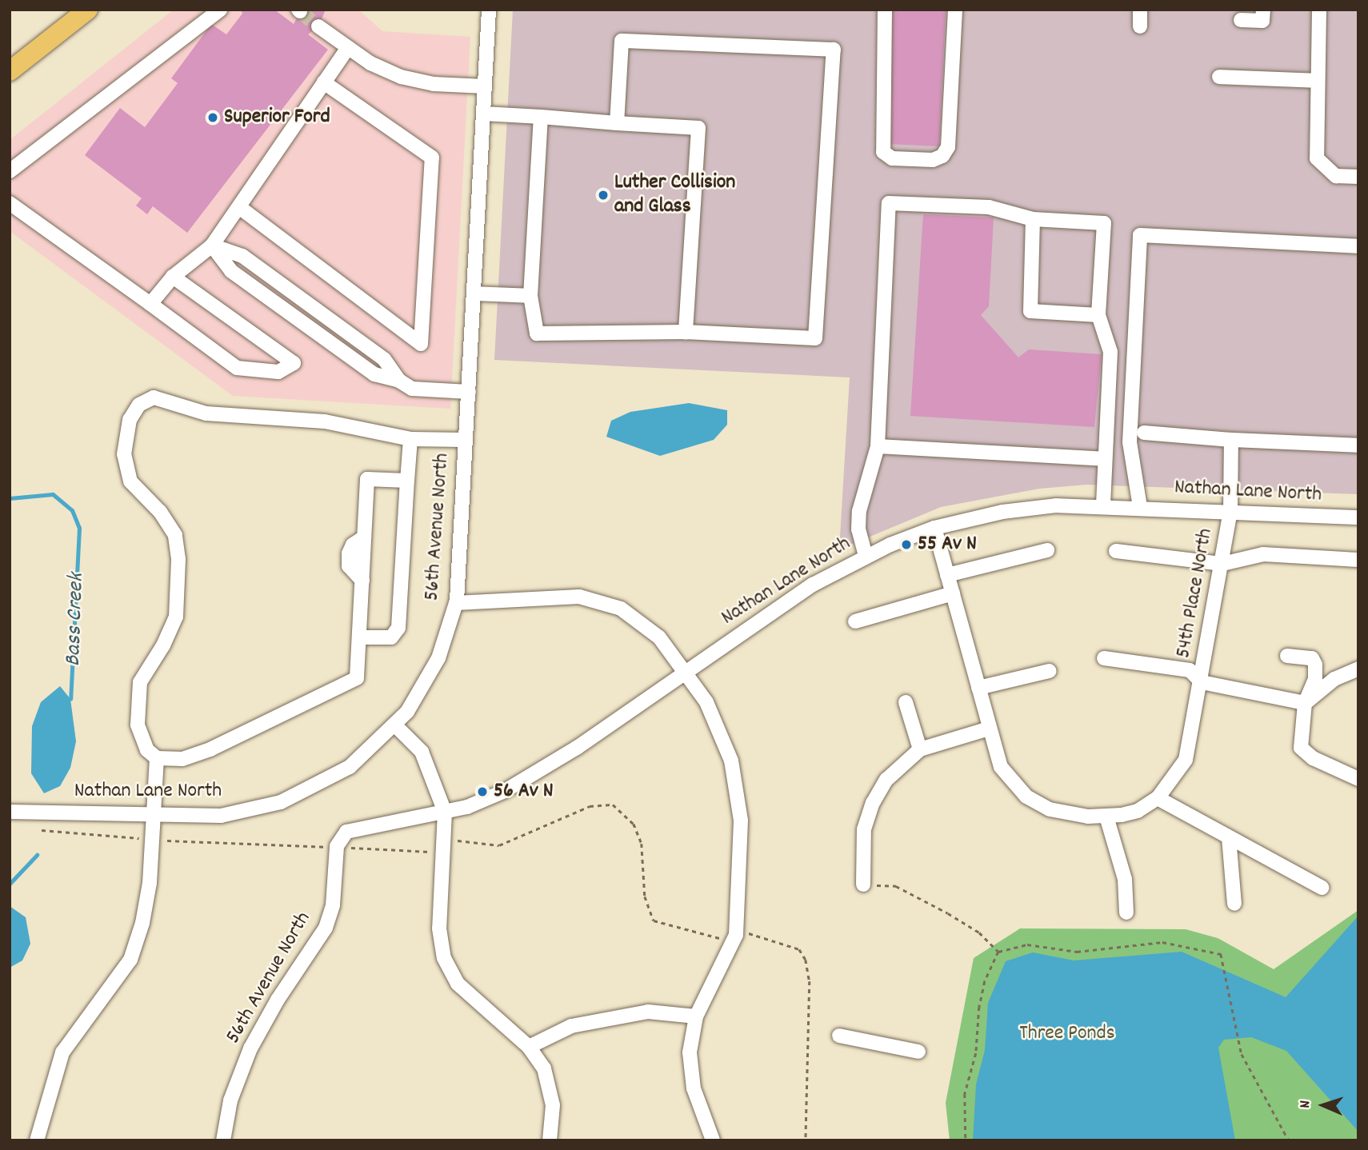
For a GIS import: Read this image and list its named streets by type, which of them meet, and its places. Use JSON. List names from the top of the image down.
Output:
{
  "streets": {
    "street": ["Nathan Lane North", "56th Avenue North", "54th Place North"]
  },
  "crossings": [
    ["Nathan Lane North", "56th Avenue North"],
    ["Nathan Lane North", "54th Place North"]
  ],
  "water": ["Bass Creek"],
  "parks": ["Three Ponds"],
  "places": [
    "Superior Ford",
    "Luther Collision and Glass",
    "55 Av N",
    "56 Av N"
  ],
  "north": "left"
}
